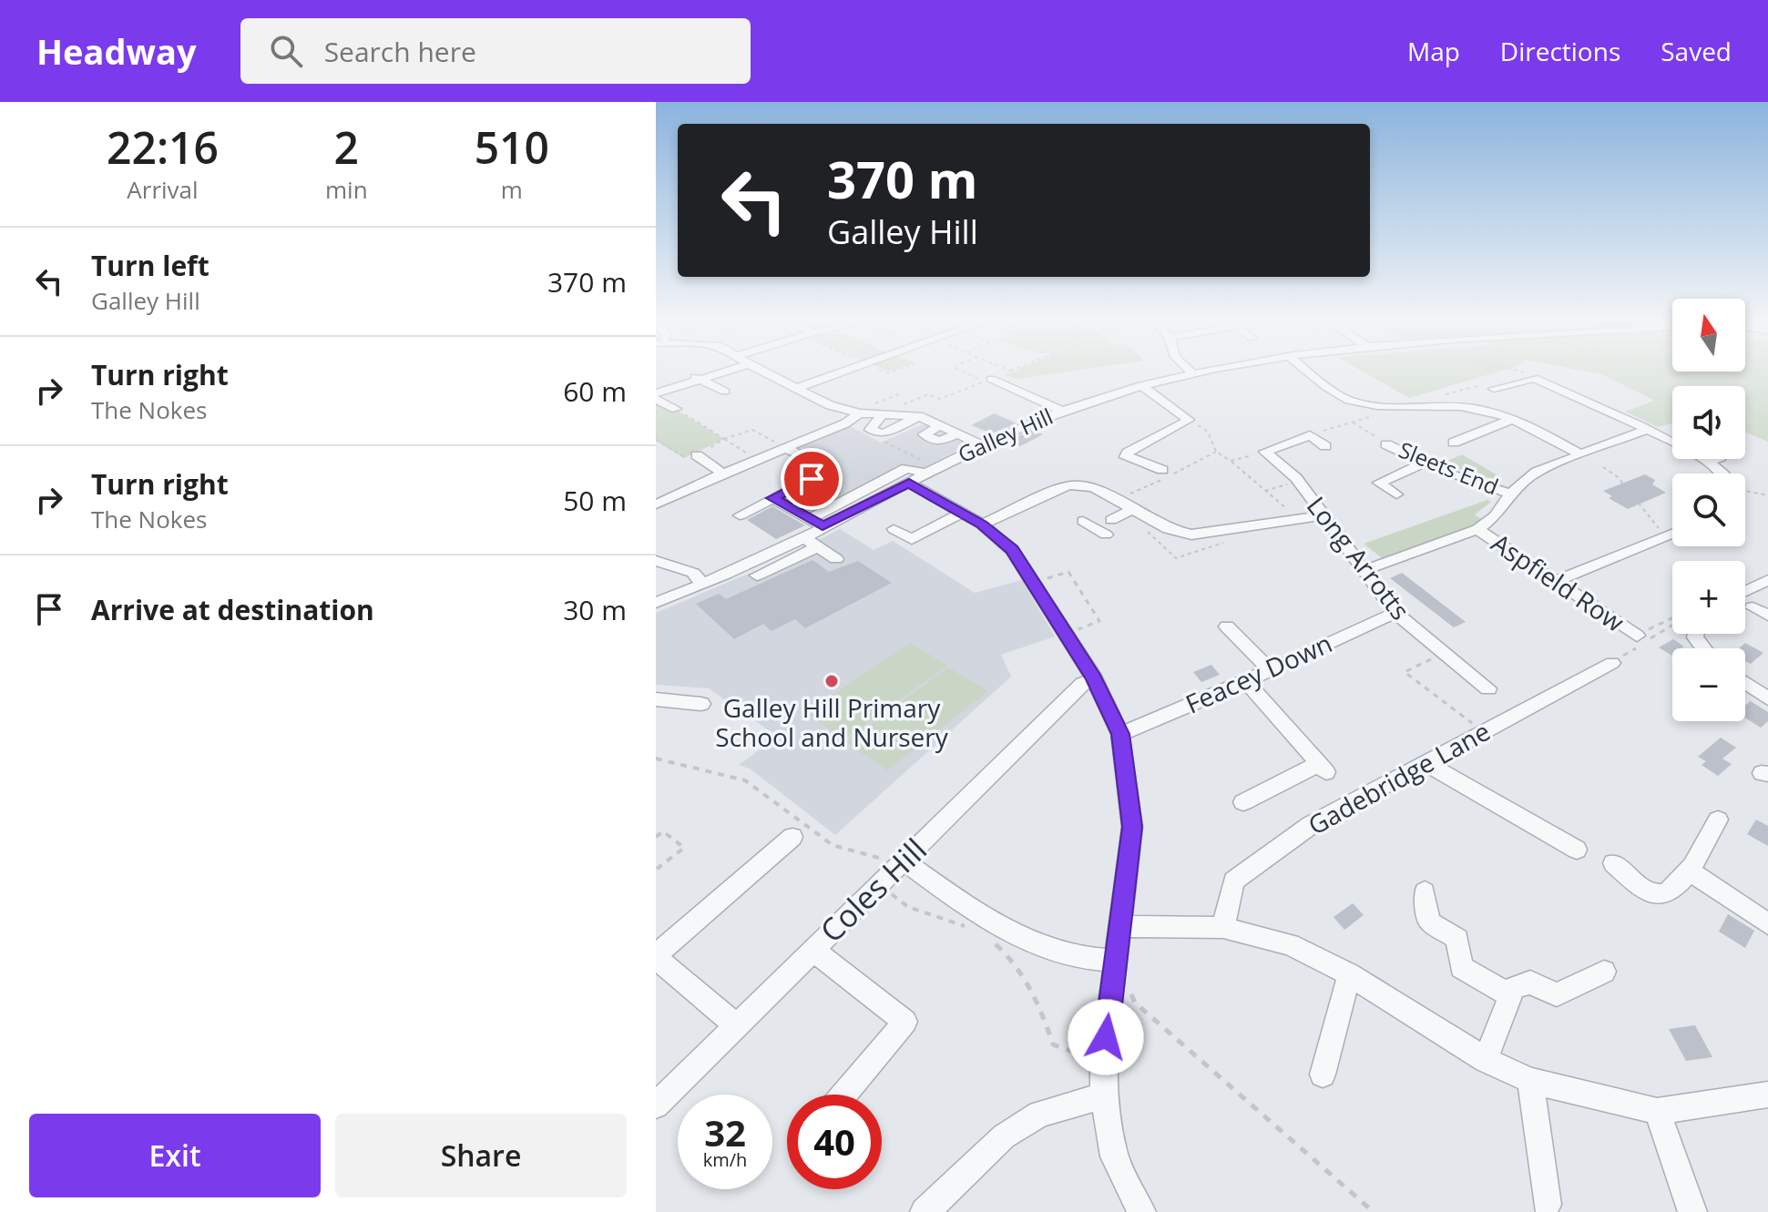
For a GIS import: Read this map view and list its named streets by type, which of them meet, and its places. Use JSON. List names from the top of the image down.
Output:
{
  "streets": {
    "street": [
      "Galley Hill",
      "Sleets End",
      "Long Arrotts",
      "Aspfield Row",
      "Feacey Down",
      "Gadebridge Lane",
      "Coles Hill"
    ]
  },
  "crossings": [
    ["Long Arrotts", "Feacey Down"]
  ],
  "places": ["Galley Hill Primary School and Nursery"],
  "north": "top",
  "page": {
    "header": "Headway",
    "search": "Search here",
    "nav": ["Map", "Directions", "Saved"],
    "eta": [
      "22:16",
      "Arrival",
      "2",
      "min",
      "510",
      "m"
    ],
    "turn": ["370 m", "Galley Hill"],
    "list": [
      {
        "name": "Turn left",
        "note": "Galley Hill",
        "value": "370 m"
      },
      {
        "name": "Turn right",
        "note": "The Nokes",
        "value": "60 m"
      },
      {
        "name": "Turn right",
        "note": "The Nokes",
        "value": "50 m"
      },
      {
        "name": "Arrive at destination",
        "value": "30 m"
      }
    ],
    "map_buttons": ["+", "−"],
    "speed": "32 km/h",
    "limit": "40",
    "buttons": ["Exit", "Share"]
  }
}
